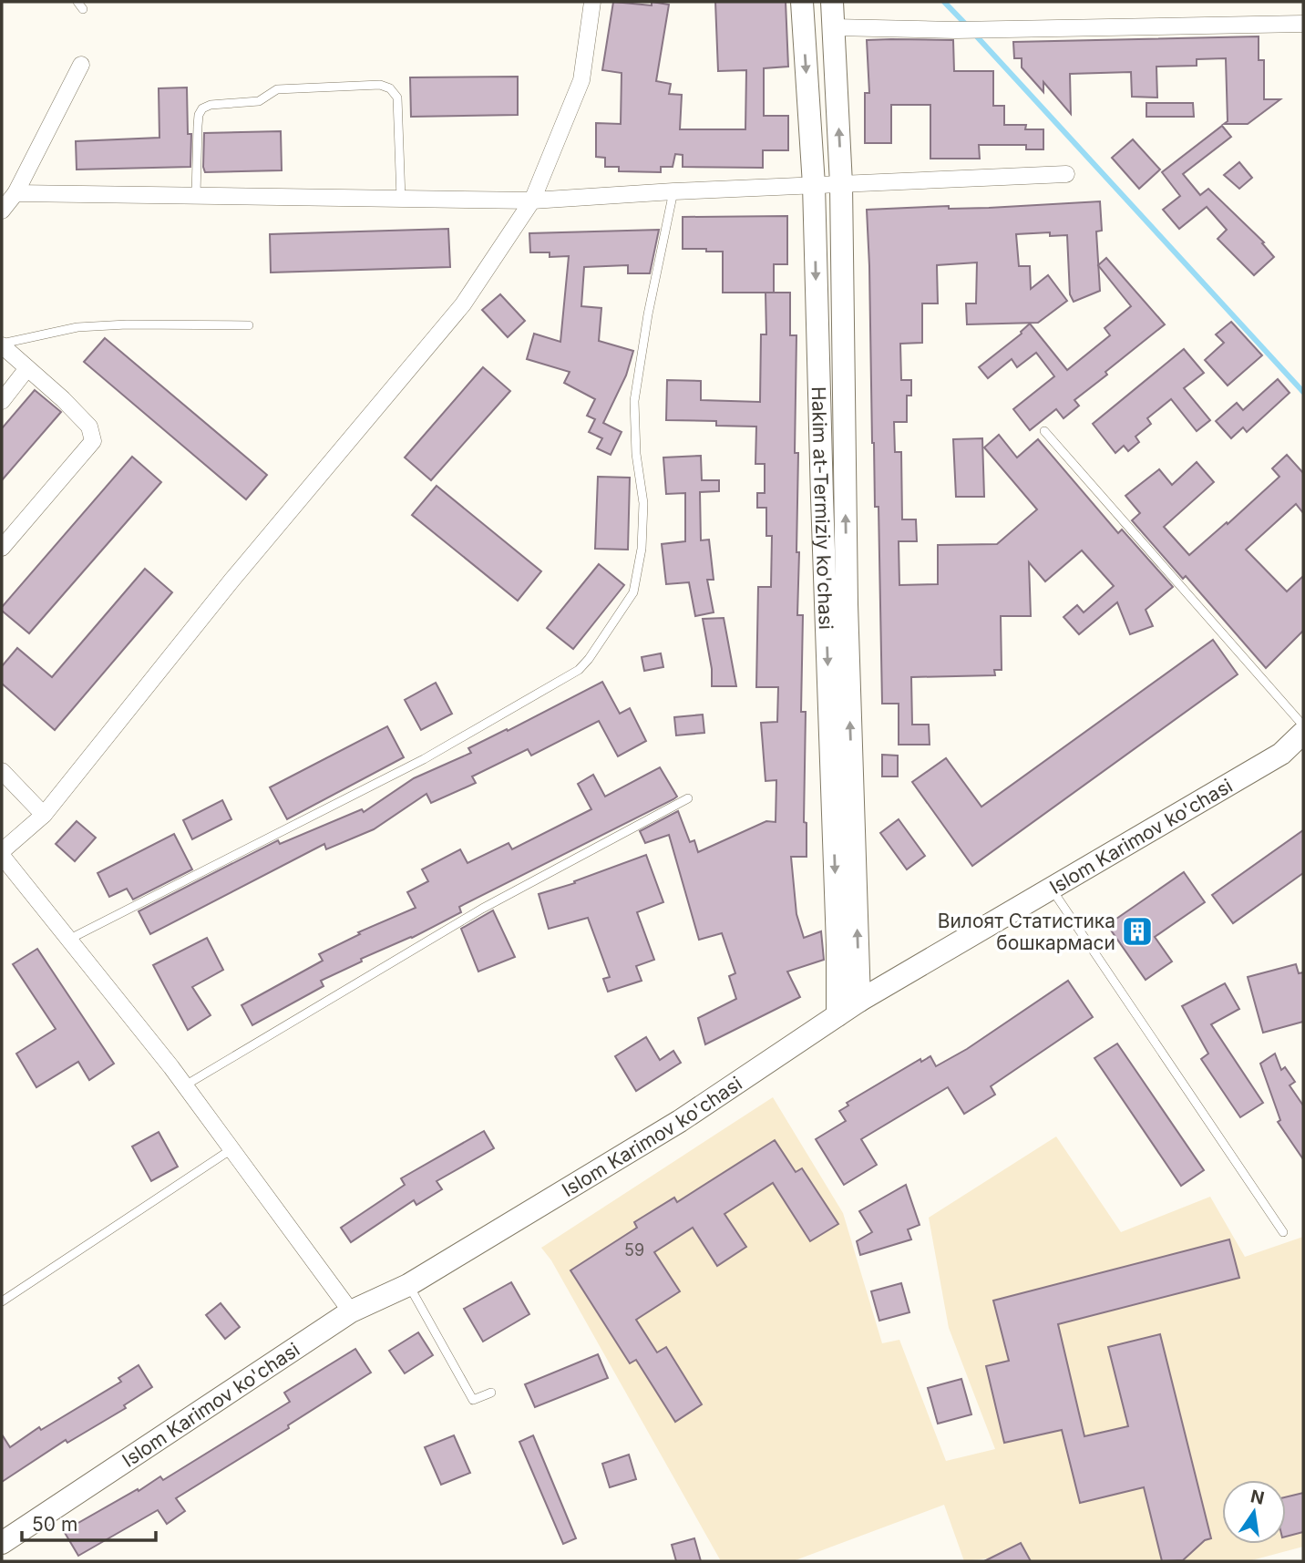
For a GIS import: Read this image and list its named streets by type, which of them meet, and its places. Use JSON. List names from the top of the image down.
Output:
{
  "streets": {
    "main road": ["Hakim at-Termiziy ko'chasi", "Islom Karimov ko'chasi"]
  },
  "crossings": [
    ["Hakim at-Termiziy ko'chasi", "Islom Karimov ko'chasi"]
  ],
  "places": {
    "building": ["Вилоят Статистика бошкармаси"]
  },
  "house_numbers": ["59"],
  "scale_bar": "50 m",
  "north": "top"
}
